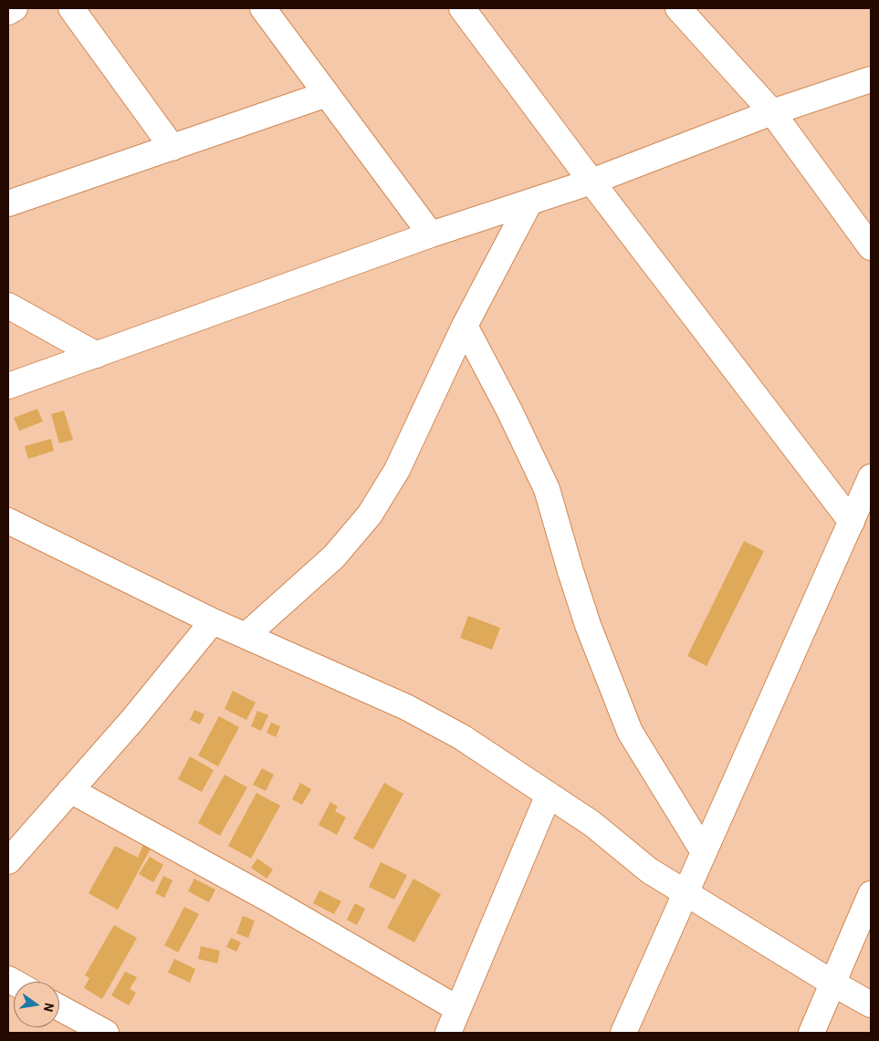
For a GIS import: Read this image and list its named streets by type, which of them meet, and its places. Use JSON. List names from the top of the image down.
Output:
{
  "north": "right"
}
